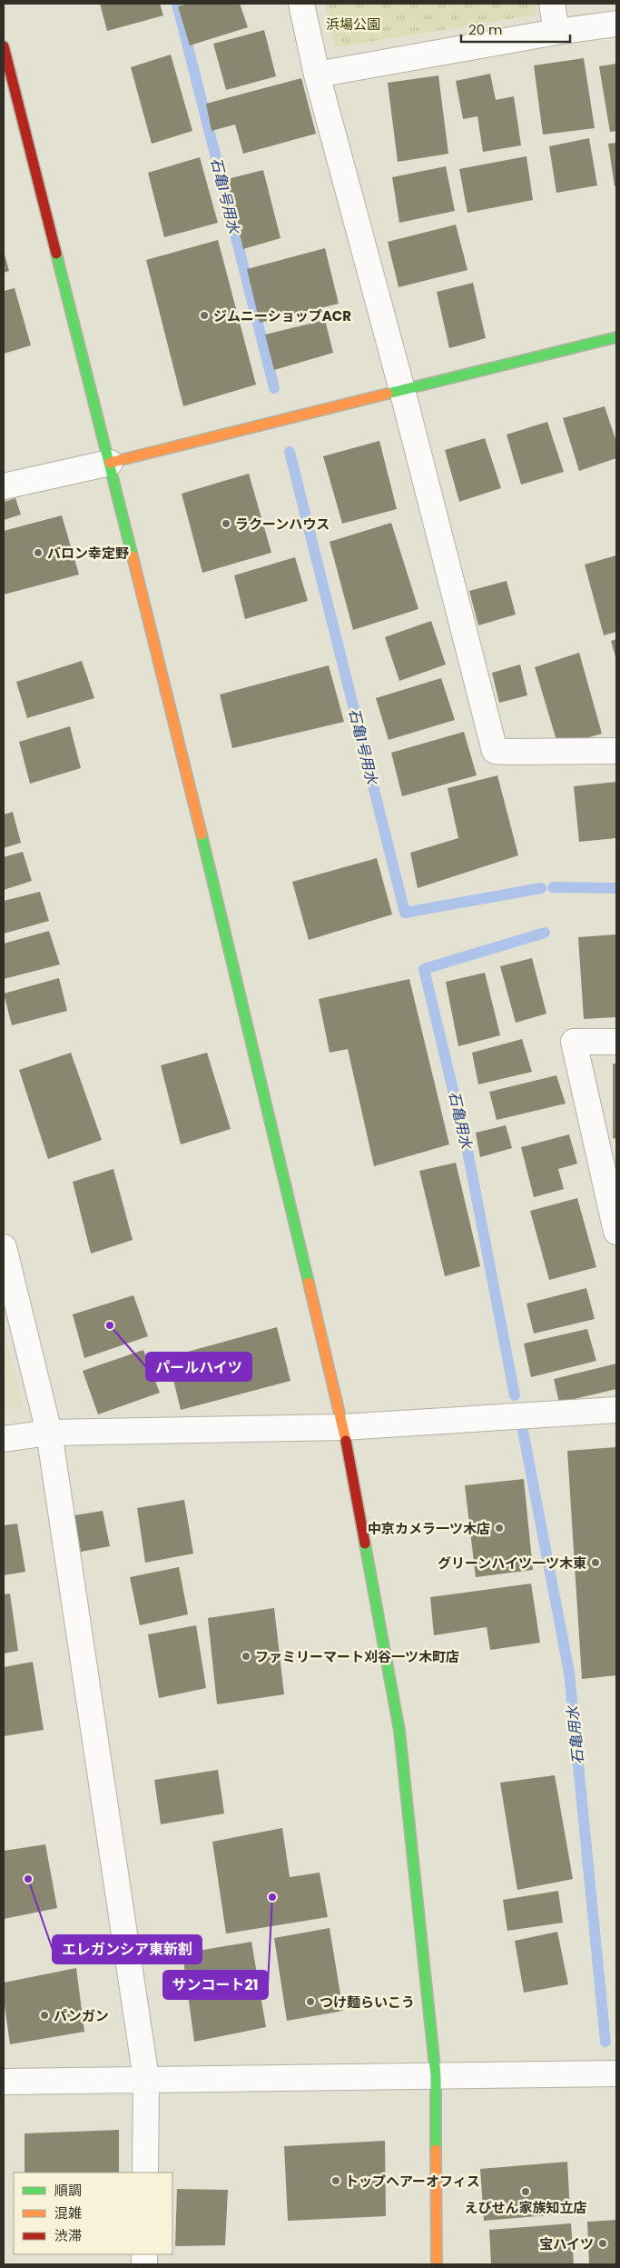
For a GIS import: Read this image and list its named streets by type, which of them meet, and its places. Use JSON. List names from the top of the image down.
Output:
{
  "water": ["石亀1号用水", "石亀用水"],
  "parks": ["浜場公園"],
  "places": [
    "ジムニーショップACR",
    "ラクーンハウス",
    "バロン幸定野",
    "パールハイツ",
    "中京カメラ一ツ木店",
    "グリーンハイツ一ツ木東",
    "ファミリーマート刈谷一ツ木町店",
    "エレガンシア東新割",
    "サンコート21",
    "つけ麺らいこう",
    "パンガン",
    "トップヘアーオフィス",
    "えびせん家族知立店",
    "宝ハイツ"
  ],
  "legend": ["順調", "混雑", "渋滞"],
  "scale_bar": "20 m"
}
